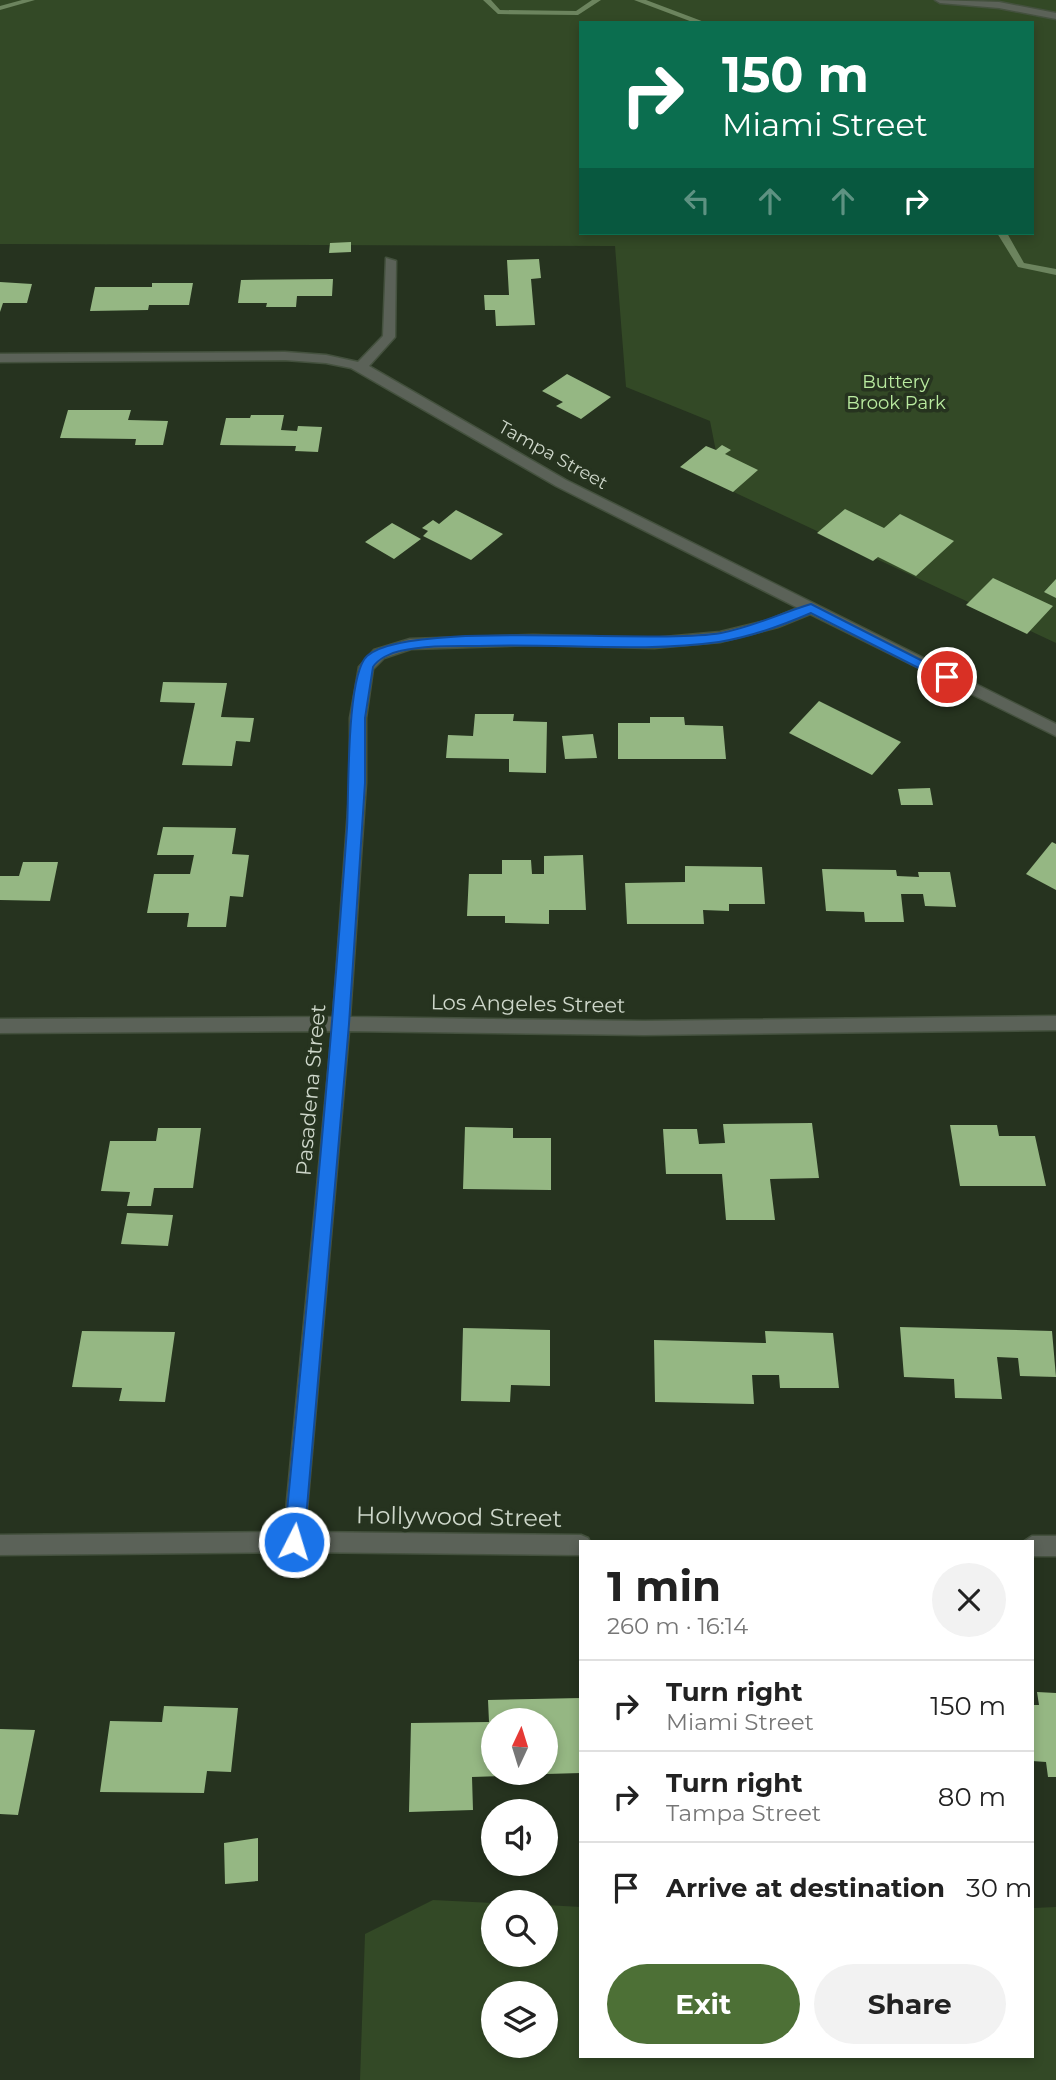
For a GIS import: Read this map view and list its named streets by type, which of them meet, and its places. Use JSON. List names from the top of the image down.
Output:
{
  "streets": {
    "street": [
      "Tampa Street",
      "Los Angeles Street",
      "Pasadena Street",
      "Hollywood Street"
    ]
  },
  "crossings": [
    ["Tampa Street", "Pasadena Street"],
    ["Los Angeles Street", "Pasadena Street"],
    ["Pasadena Street", "Hollywood Street"]
  ],
  "parks": ["Buttery Brook Park"],
  "north": "top",
  "page": {
    "turn": ["150 m", "Miami Street"],
    "heading": ["1 min", "260 m · 16:14"],
    "list": [
      {
        "name": "Turn right",
        "note": "Miami Street",
        "value": "150 m"
      },
      {
        "name": "Turn right",
        "note": "Tampa Street",
        "value": "80 m"
      },
      {
        "name": "Arrive at destination",
        "value": "30 m"
      }
    ],
    "buttons": ["Exit", "Share"]
  }
}
